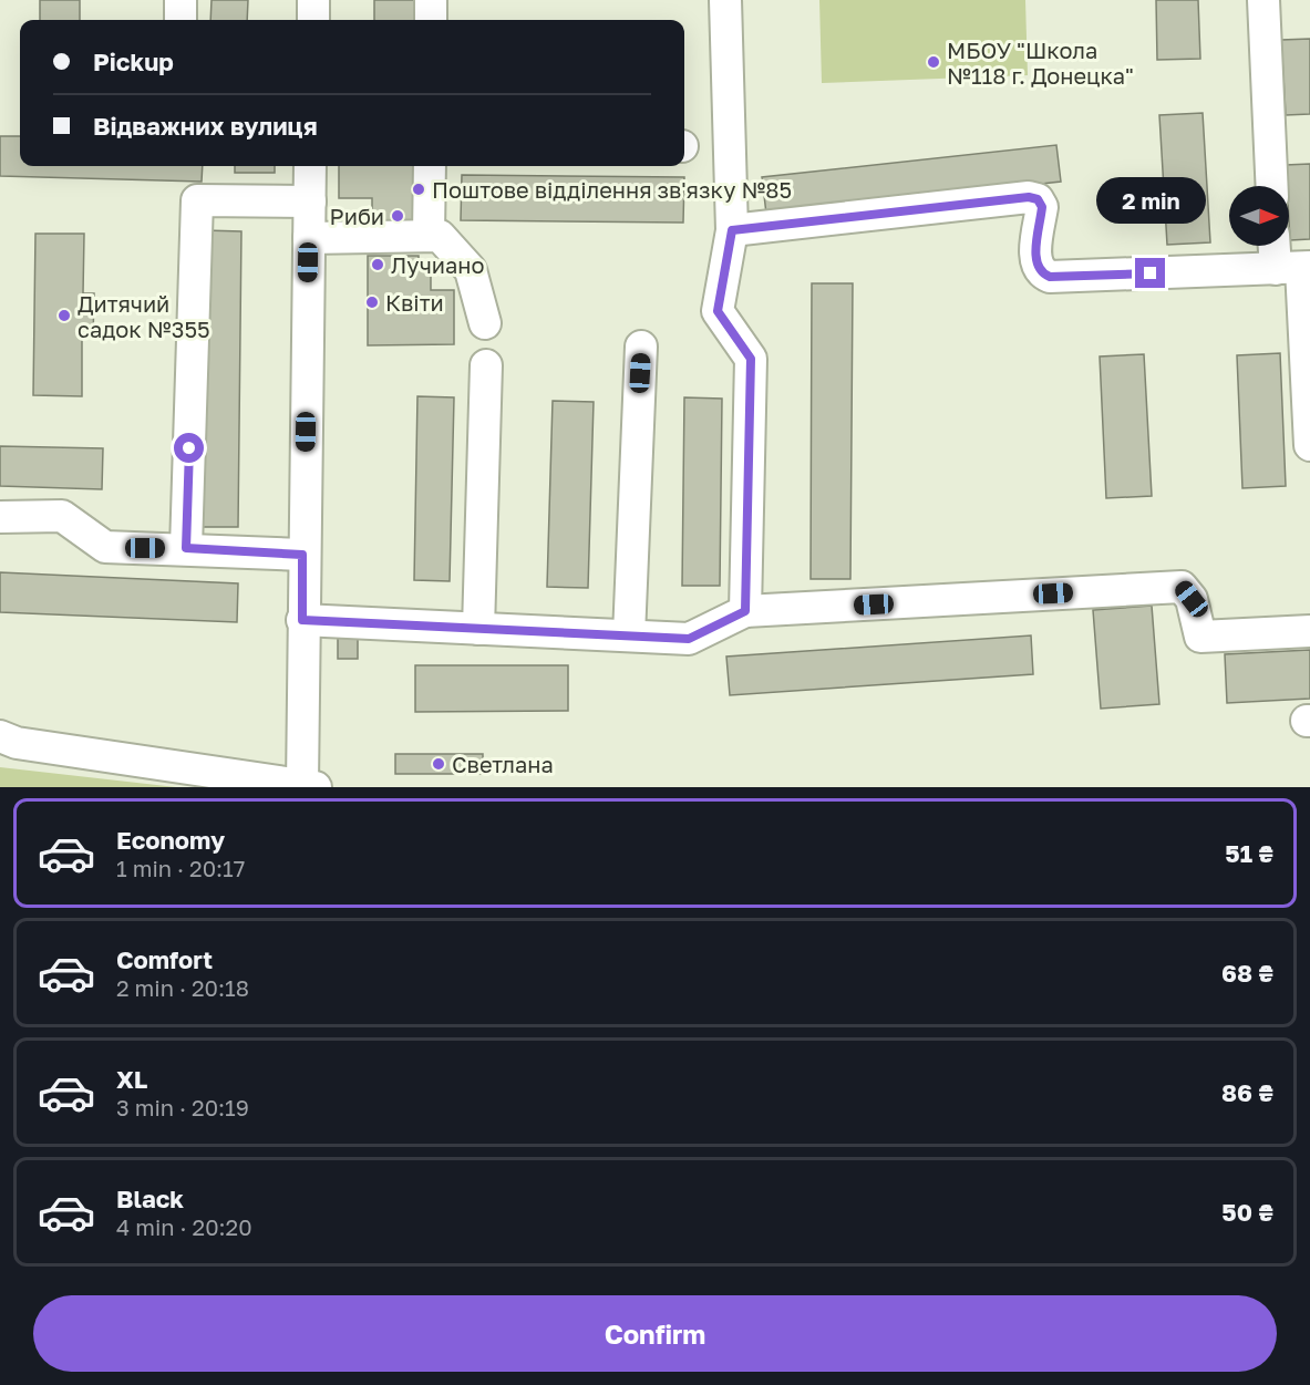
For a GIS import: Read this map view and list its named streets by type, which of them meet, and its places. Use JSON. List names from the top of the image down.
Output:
{
  "places": [
    "МБОУ \"Школа №118 г. Донецка\"",
    "Поштове відділення зв'язку №85",
    "Риби",
    "Лучиано",
    "Квіти",
    "Дитячий садок №355",
    "Светлана"
  ],
  "north": "right",
  "page": {
    "banner": ["Pickup", "Відважних вулиця"],
    "bubble": "2 min",
    "list": [
      {
        "name": "Economy",
        "note": "1 min · 20:17",
        "value": "51 ₴"
      },
      {
        "name": "Comfort",
        "note": "2 min · 20:18",
        "value": "68 ₴"
      },
      {
        "name": "XL",
        "note": "3 min · 20:19",
        "value": "86 ₴"
      },
      {
        "name": "Black",
        "note": "4 min · 20:20",
        "value": "50 ₴"
      }
    ],
    "buttons": "Confirm"
  }
}
